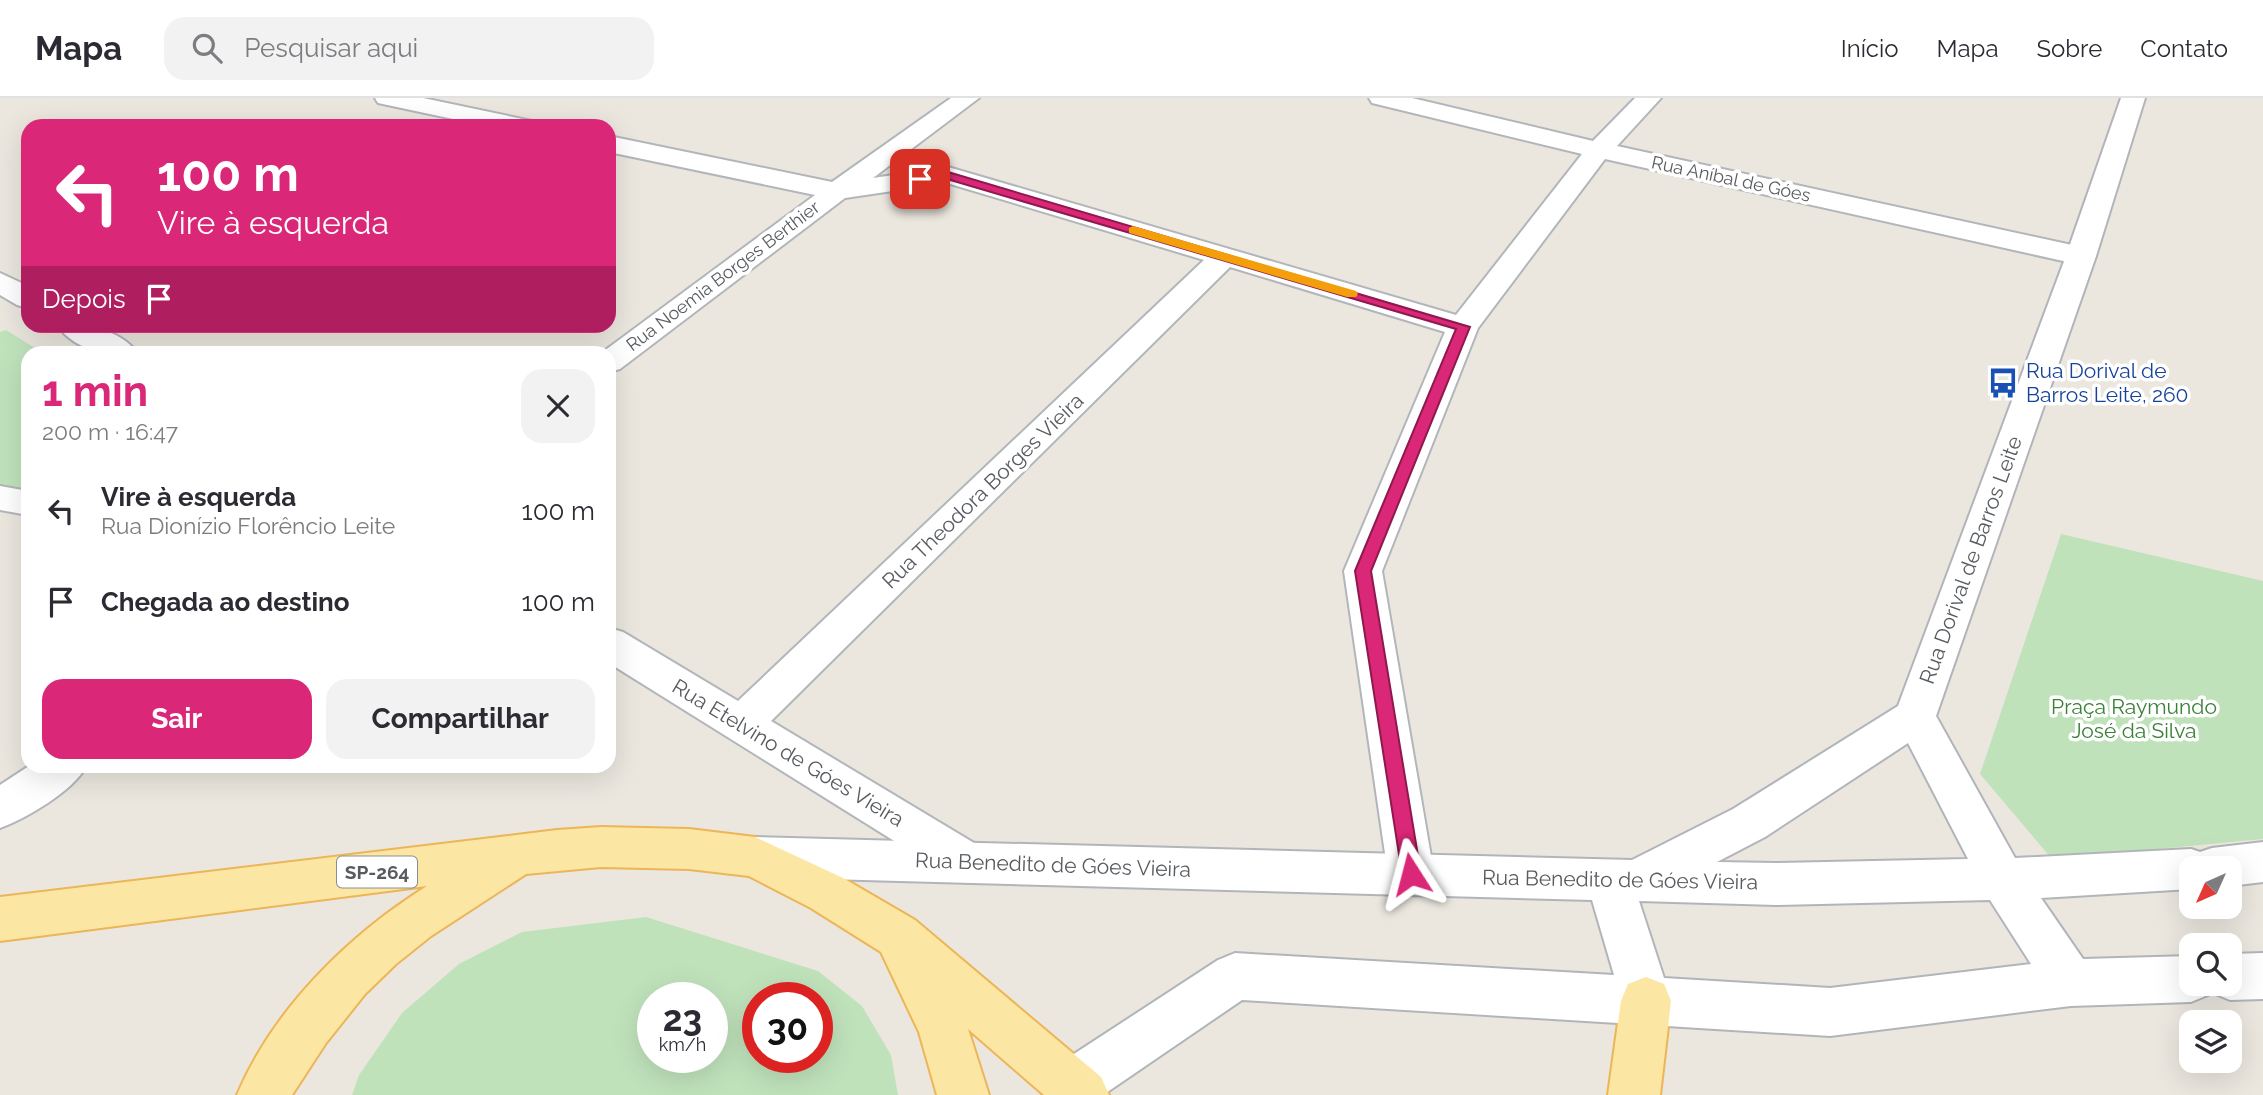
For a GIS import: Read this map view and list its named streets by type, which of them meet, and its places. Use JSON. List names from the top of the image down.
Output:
{
  "streets": {
    "main road": ["SP-264"],
    "street": [
      "Rua Aníbal de Góes",
      "Rua Noemia Borges Berthier",
      "Rua Theodora Borges Vieira",
      "Rua Dorival de Barros Leite",
      "Rua Etelvino de Góes Vieira",
      "Rua Benedito de Góes Vieira"
    ]
  },
  "crossings": [
    ["Rua Aníbal de Góes", "Rua Dorival de Barros Leite"],
    ["Rua Theodora Borges Vieira", "Rua Etelvino de Góes Vieira"],
    ["Rua Etelvino de Góes Vieira", "Rua Benedito de Góes Vieira"],
    ["Rua Benedito de Góes Vieira", "SP-264"]
  ],
  "parks": ["Praça Raymundo José da Silva"],
  "places": {
    "bus stop": ["Rua Dorival de Barros Leite, 260"]
  },
  "north": "bottom left",
  "page": {
    "header": "Mapa",
    "search": "Pesquisar aqui",
    "nav": [
      "Início",
      "Mapa",
      "Sobre",
      "Contato"
    ],
    "turn": ["100 m", "Vire à esquerda"],
    "then": "Depois",
    "heading": ["1 min", "200 m · 16:47"],
    "list": [
      {
        "name": "Vire à esquerda",
        "note": "Rua Dionízio Florêncio Leite",
        "value": "100 m"
      },
      {
        "name": "Chegada ao destino",
        "value": "100 m"
      }
    ],
    "buttons": ["Sair", "Compartilhar"],
    "speed": "23 km/h",
    "limit": "30"
  }
}
